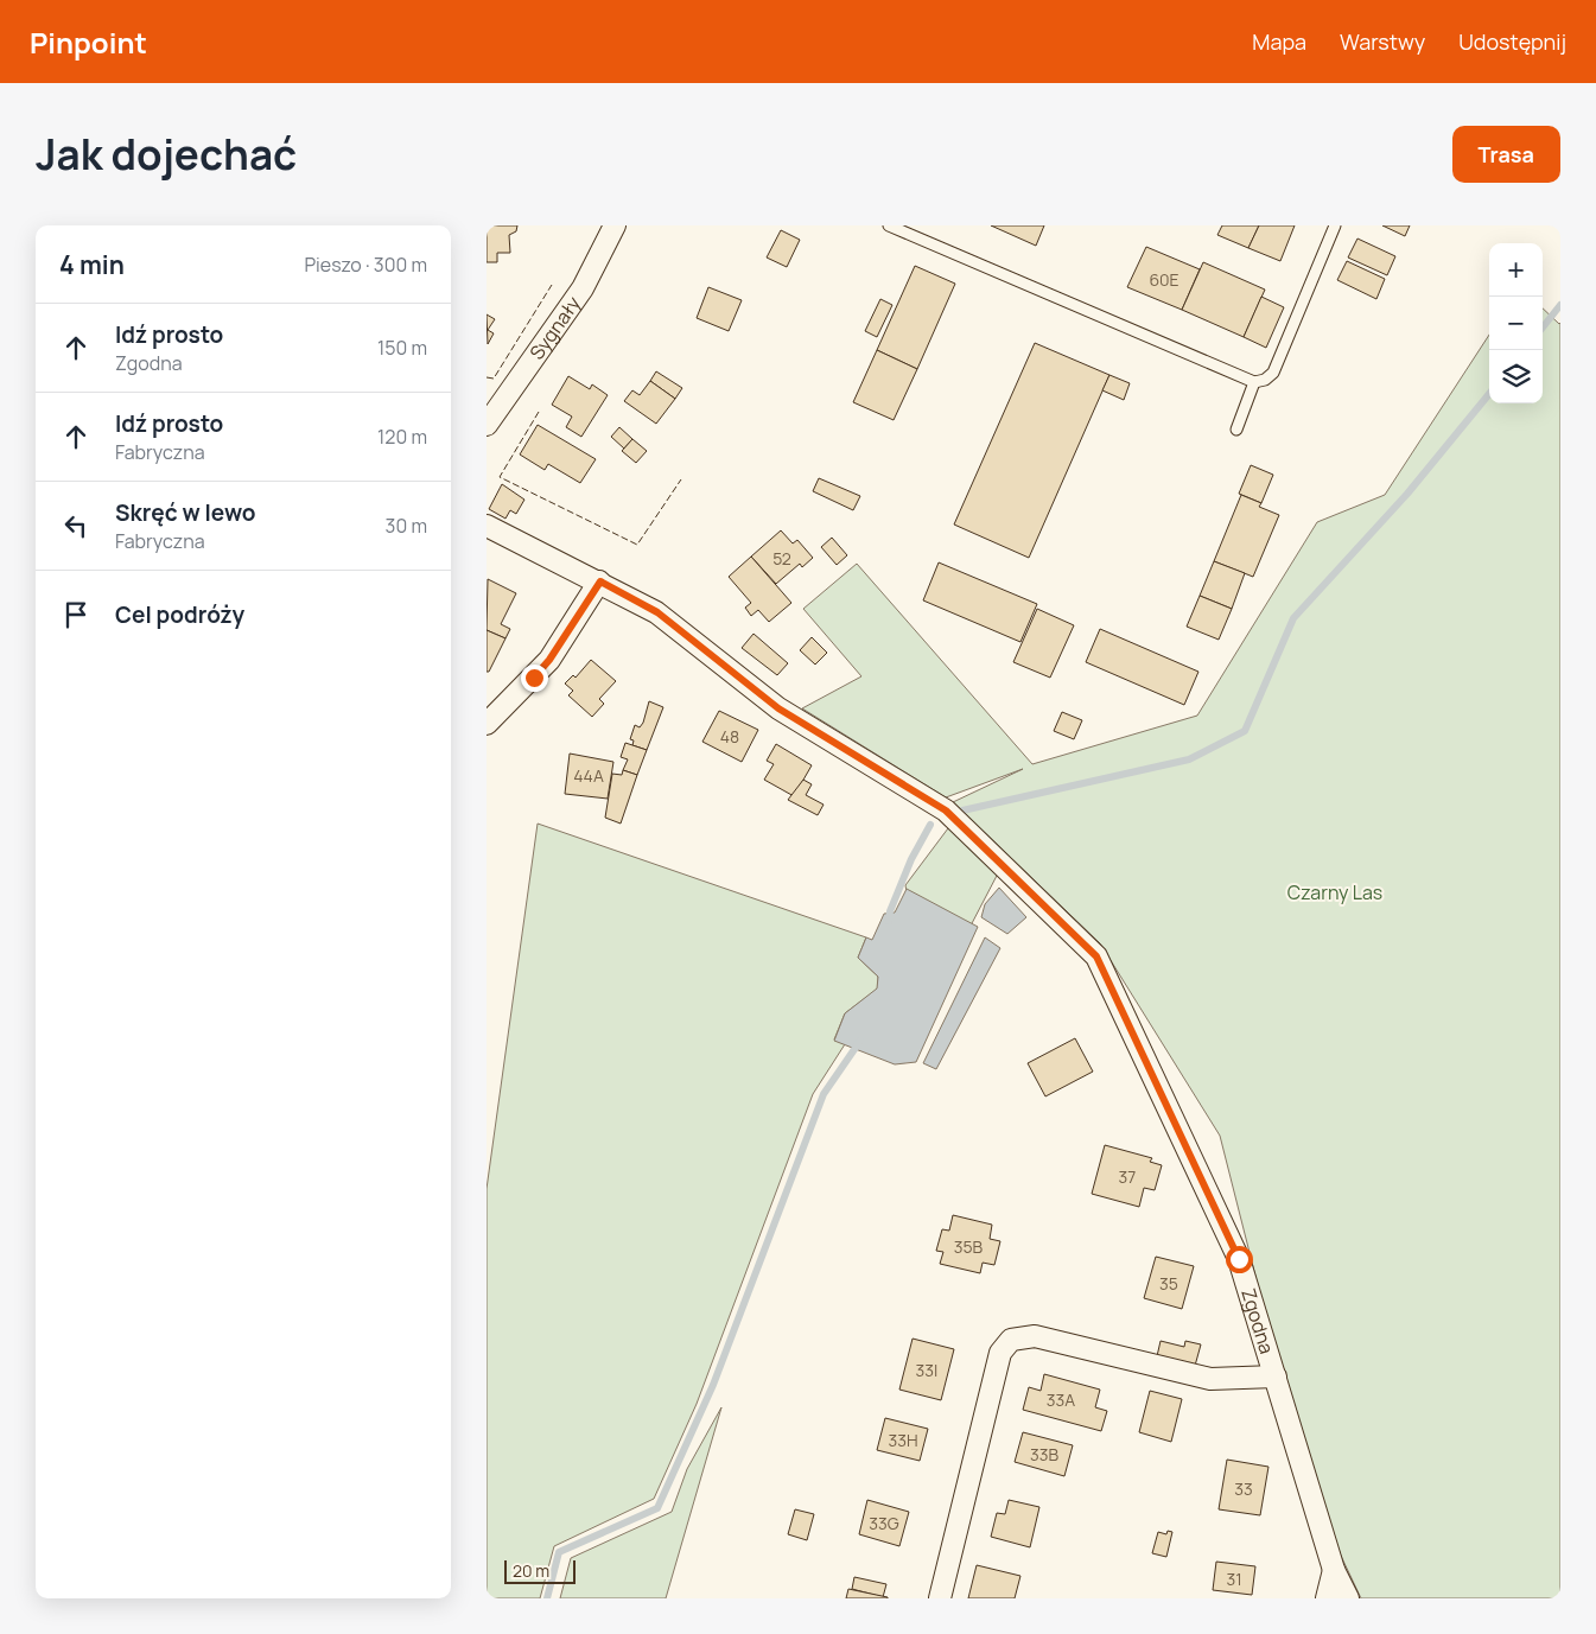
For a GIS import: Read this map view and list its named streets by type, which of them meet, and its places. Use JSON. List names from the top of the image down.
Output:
{
  "streets": {
    "street": ["Sygnały", "Zgodna"]
  },
  "parks": ["Czarny Las"],
  "house_numbers": [
    "60E",
    "52",
    "48",
    "44A",
    "37",
    "35B",
    "35",
    "33I",
    "33A",
    "33H",
    "33B",
    "33",
    "33G",
    "31"
  ],
  "scale_bar": "20 m",
  "page": {
    "header": "Pinpoint",
    "nav": ["Mapa", "Warstwy", "Udostępnij"],
    "title": "Jak dojechać",
    "buttons": "Trasa",
    "heading": ["4 min", "Pieszo · 300 m"],
    "map_buttons": ["+", "−"],
    "list": [
      ["Idź prosto", "Zgodna", "150 m"],
      ["Idź prosto", "Fabryczna", "120 m"],
      ["Skręć w lewo", "Fabryczna", "30 m"],
      "Cel podróży"
    ],
    "scale": "20 m"
  }
}
